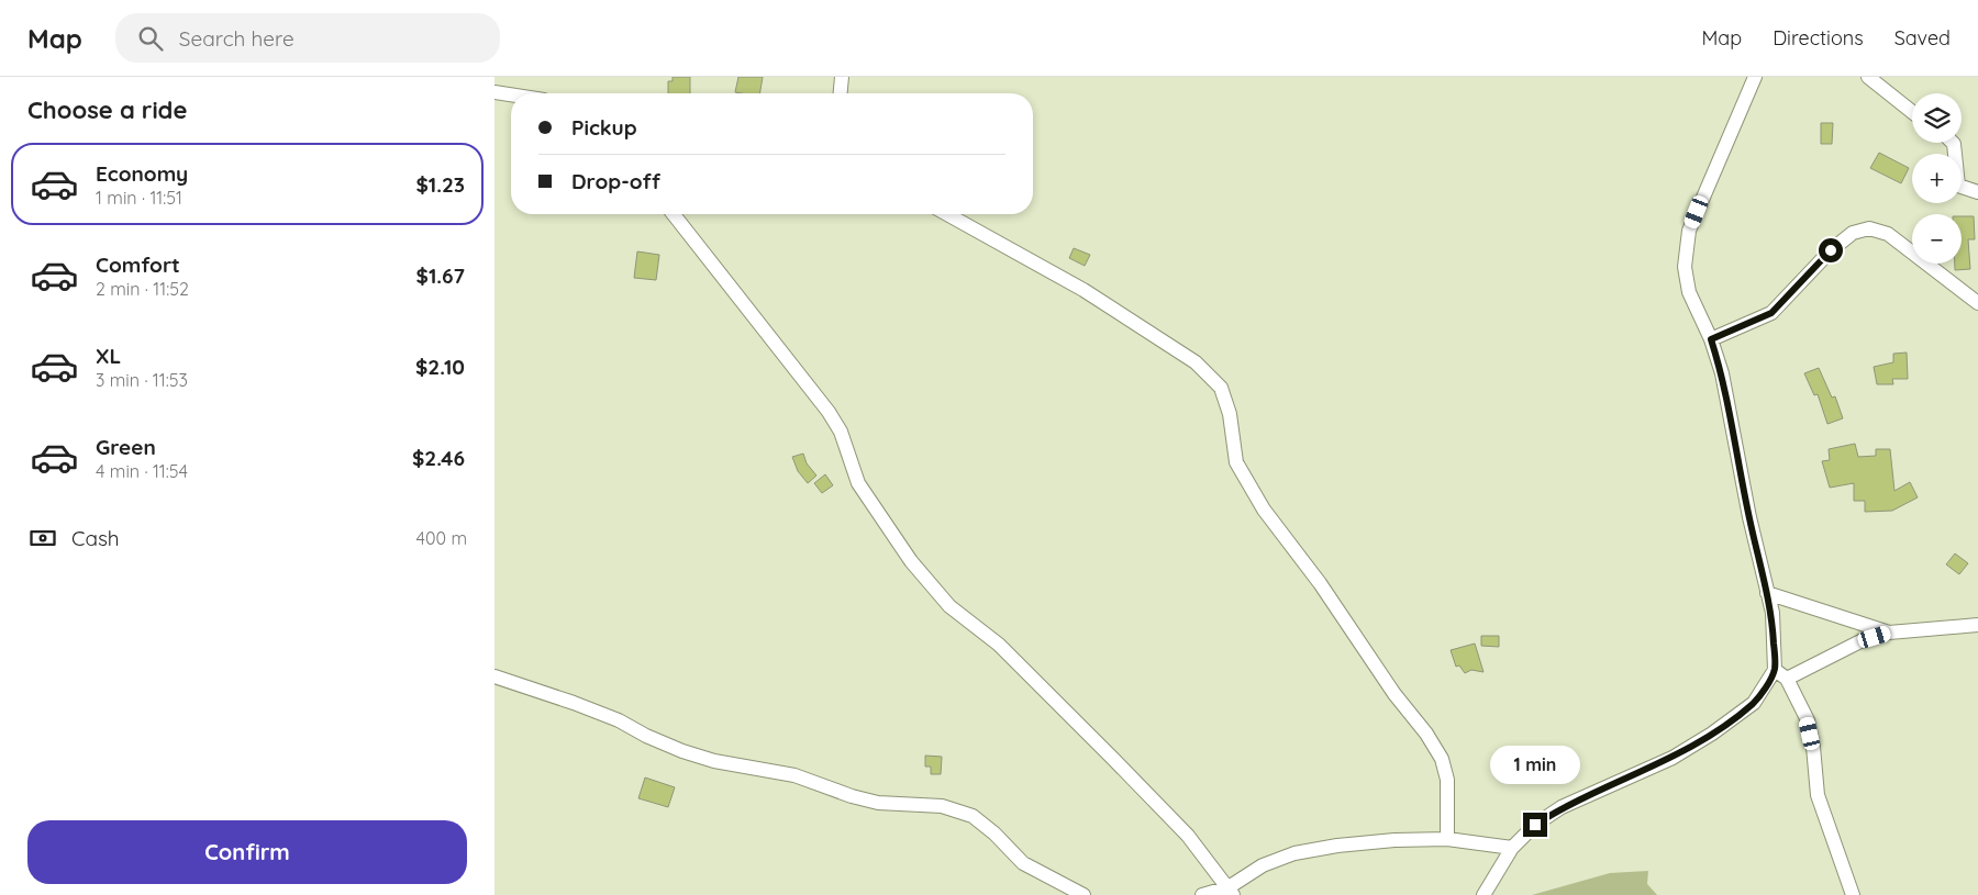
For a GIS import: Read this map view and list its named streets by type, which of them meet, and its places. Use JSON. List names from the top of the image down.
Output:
{
  "page": {
    "header": "Map",
    "search": "Search here",
    "nav": ["Map", "Directions", "Saved"],
    "heading": "Choose a ride",
    "map_buttons": ["+", "−"],
    "banner": ["Pickup", "Drop-off"],
    "list": [
      {
        "name": "Economy",
        "note": "1 min · 11:51",
        "value": "$1.23"
      },
      {
        "name": "Comfort",
        "note": "2 min · 11:52",
        "value": "$1.67"
      },
      {
        "name": "XL",
        "note": "3 min · 11:53",
        "value": "$2.10"
      },
      {
        "name": "Green",
        "note": "4 min · 11:54",
        "value": "$2.46"
      }
    ],
    "pay": ["Cash", "400 m"],
    "bubble": "1 min",
    "buttons": "Confirm"
  }
}
